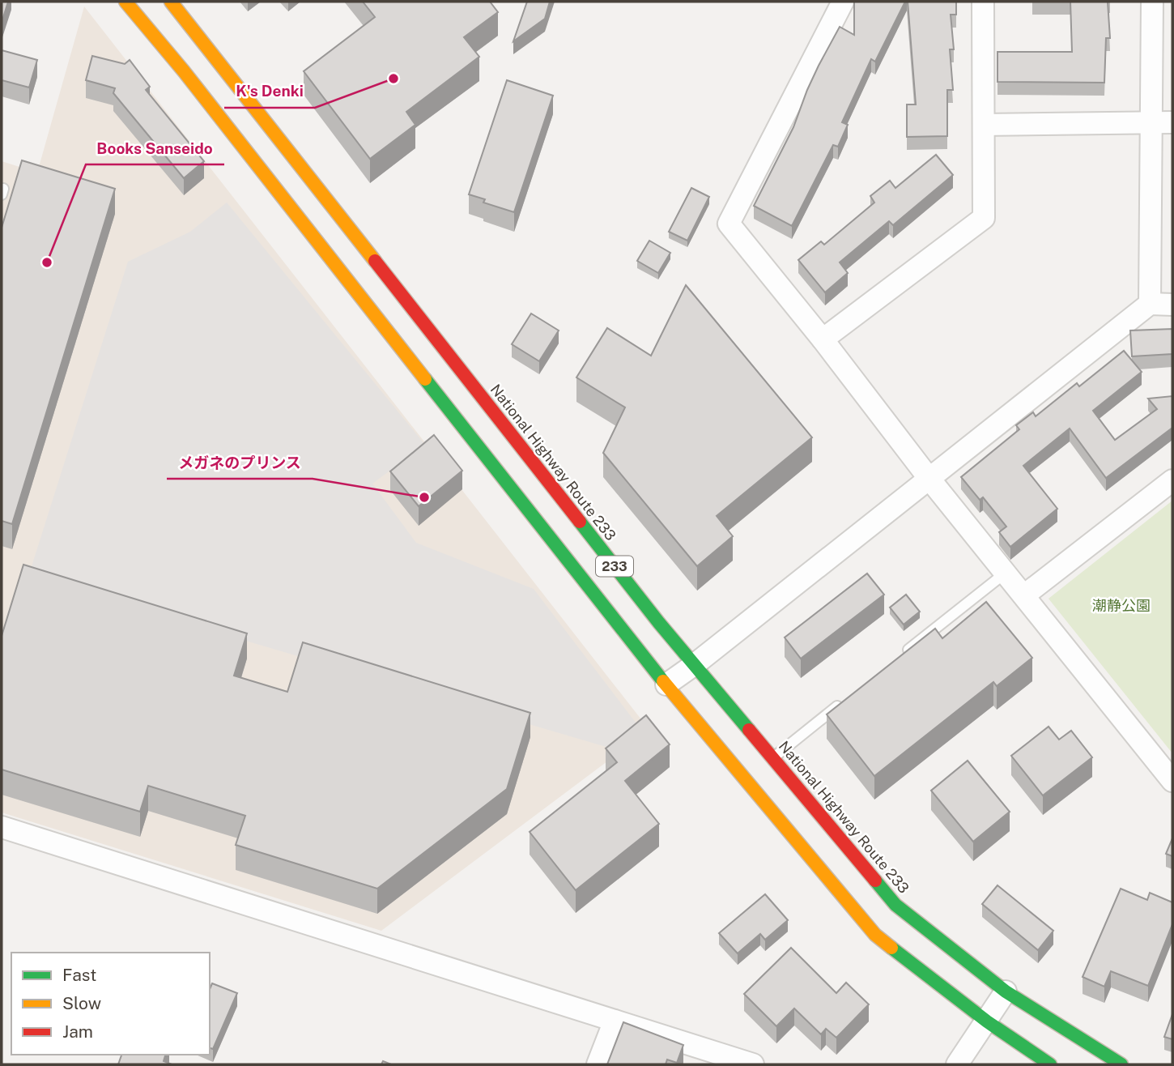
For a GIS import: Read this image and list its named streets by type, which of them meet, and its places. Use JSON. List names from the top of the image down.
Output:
{
  "streets": {
    "highway": ["National Highway Route 233", "233"]
  },
  "parks": ["潮静公園"],
  "places": ["K's Denki", "Books Sanseido", "メガネのプリンス"],
  "legend": ["Fast", "Slow", "Jam"]
}
